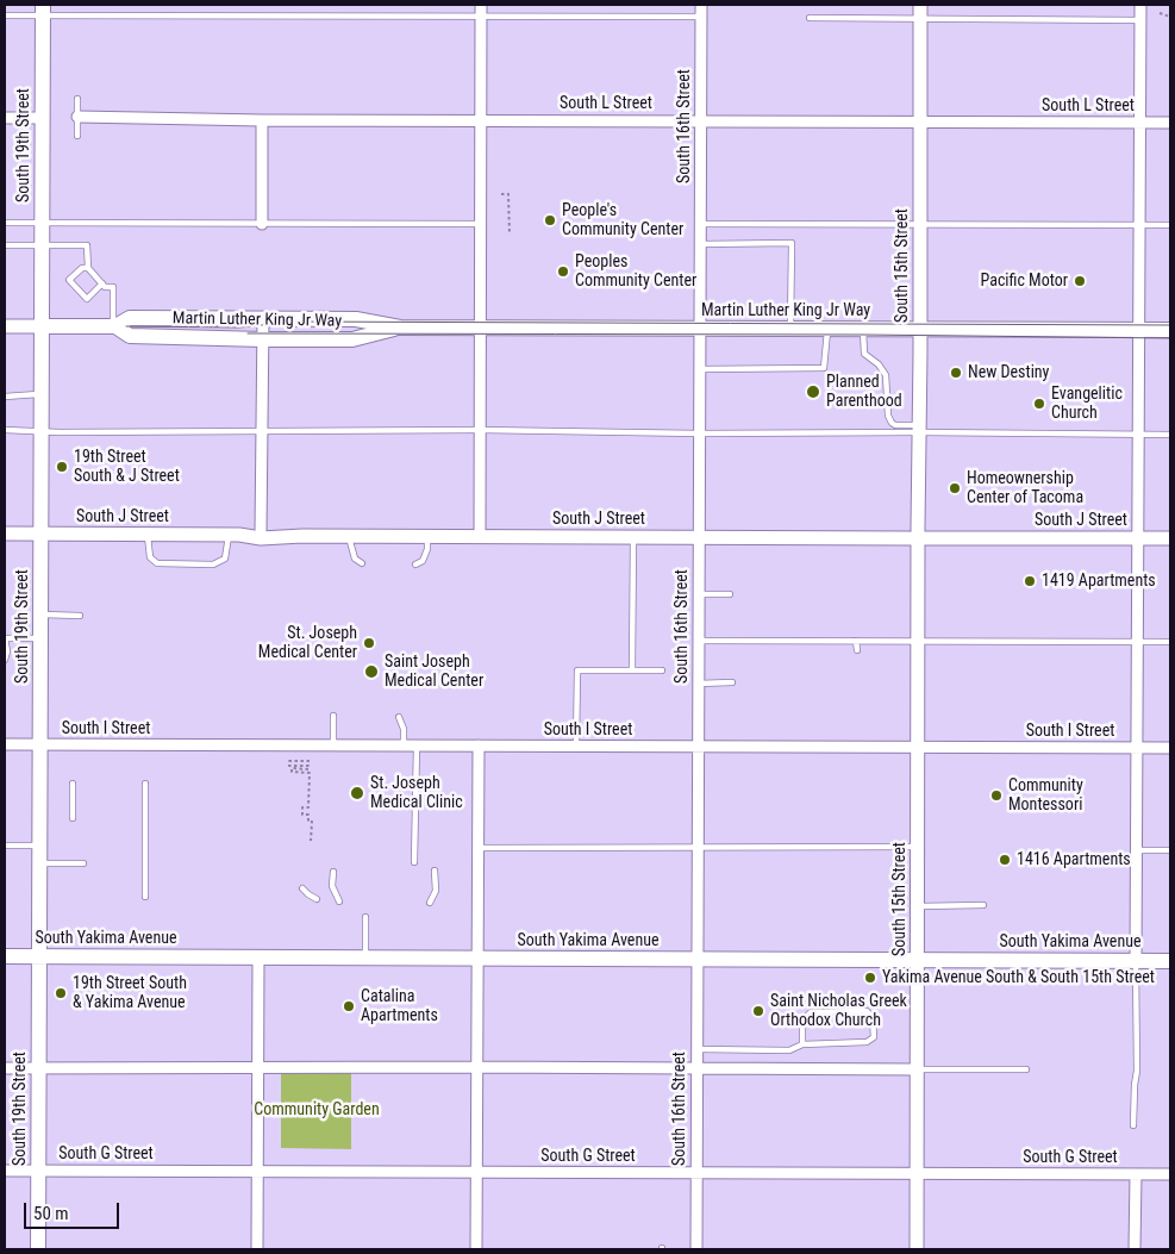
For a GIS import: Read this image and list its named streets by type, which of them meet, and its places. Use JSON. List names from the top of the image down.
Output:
{
  "streets": {
    "main road": ["South 19th Street", "Martin Luther King Jr Way", "South Yakima Avenue"],
    "street": [
      "South L Street",
      "South 16th Street",
      "South 15th Street",
      "South J Street",
      "South I Street",
      "South G Street"
    ]
  },
  "crossings": [
    ["South L Street", "South 16th Street"],
    ["South L Street", "South 15th Street"],
    ["South 16th Street", "Martin Luther King Jr Way"],
    ["South 16th Street", "South J Street"],
    ["South 16th Street", "South I Street"],
    ["South 16th Street", "South Yakima Avenue"],
    ["South 16th Street", "South G Street"],
    ["South 19th Street", "Martin Luther King Jr Way"],
    ["South 19th Street", "South J Street"],
    ["South 19th Street", "South I Street"],
    ["South 19th Street", "South Yakima Avenue"],
    ["South 19th Street", "South G Street"],
    ["South 15th Street", "Martin Luther King Jr Way"],
    ["South 15th Street", "South J Street"],
    ["South 15th Street", "South I Street"],
    ["South 15th Street", "South Yakima Avenue"],
    ["South 15th Street", "South G Street"]
  ],
  "parks": ["Community Garden"],
  "places": [
    "People's Community Center",
    "Peoples Community Center",
    "Pacific Motor",
    "New Destiny",
    "Planned Parenthood",
    "Evangelitic Church",
    "19th Street South & J Street",
    "Homeownership Center of Tacoma",
    "1419 Apartments",
    "St. Joseph Medical Center",
    "Saint Joseph Medical Center",
    "St. Joseph Medical Clinic",
    "Community Montessori",
    "1416 Apartments",
    "Yakima Avenue South & South 15th Street",
    "19th Street South & Yakima Avenue",
    "Catalina Apartments",
    "Saint Nicholas Greek Orthodox Church"
  ],
  "scale_bar": "50 m"
}
